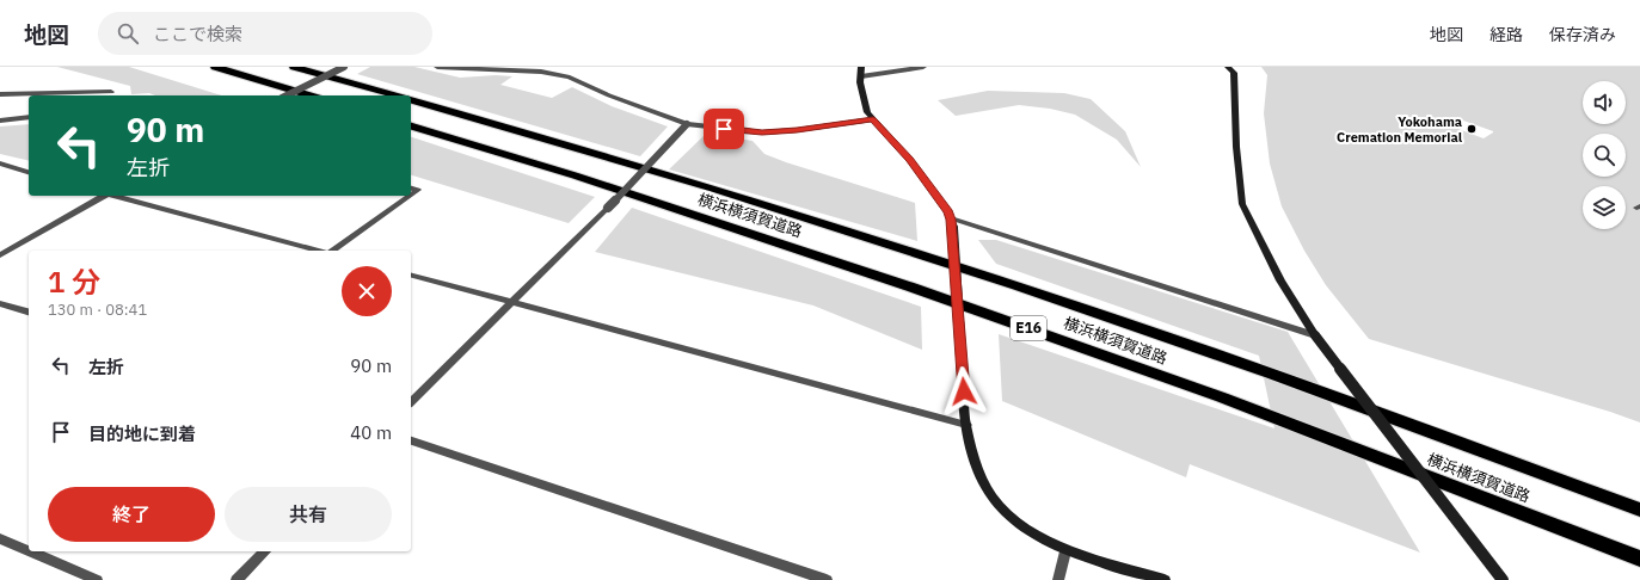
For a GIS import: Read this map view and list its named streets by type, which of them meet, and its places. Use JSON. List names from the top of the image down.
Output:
{
  "streets": {
    "highway": ["横浜横須賀道路", "E16"]
  },
  "places": ["Yokohama Cremation Memorial"],
  "page": {
    "header": "地図",
    "search": "ここで検索",
    "nav": ["地図", "経路", "保存済み"],
    "turn": ["90 m", "左折"],
    "heading": ["1 分", "130 m · 08:41"],
    "list": [
      {
        "name": "左折",
        "value": "90 m"
      },
      {
        "name": "目的地に到着",
        "value": "40 m"
      }
    ],
    "buttons": ["終了", "共有"]
  }
}
